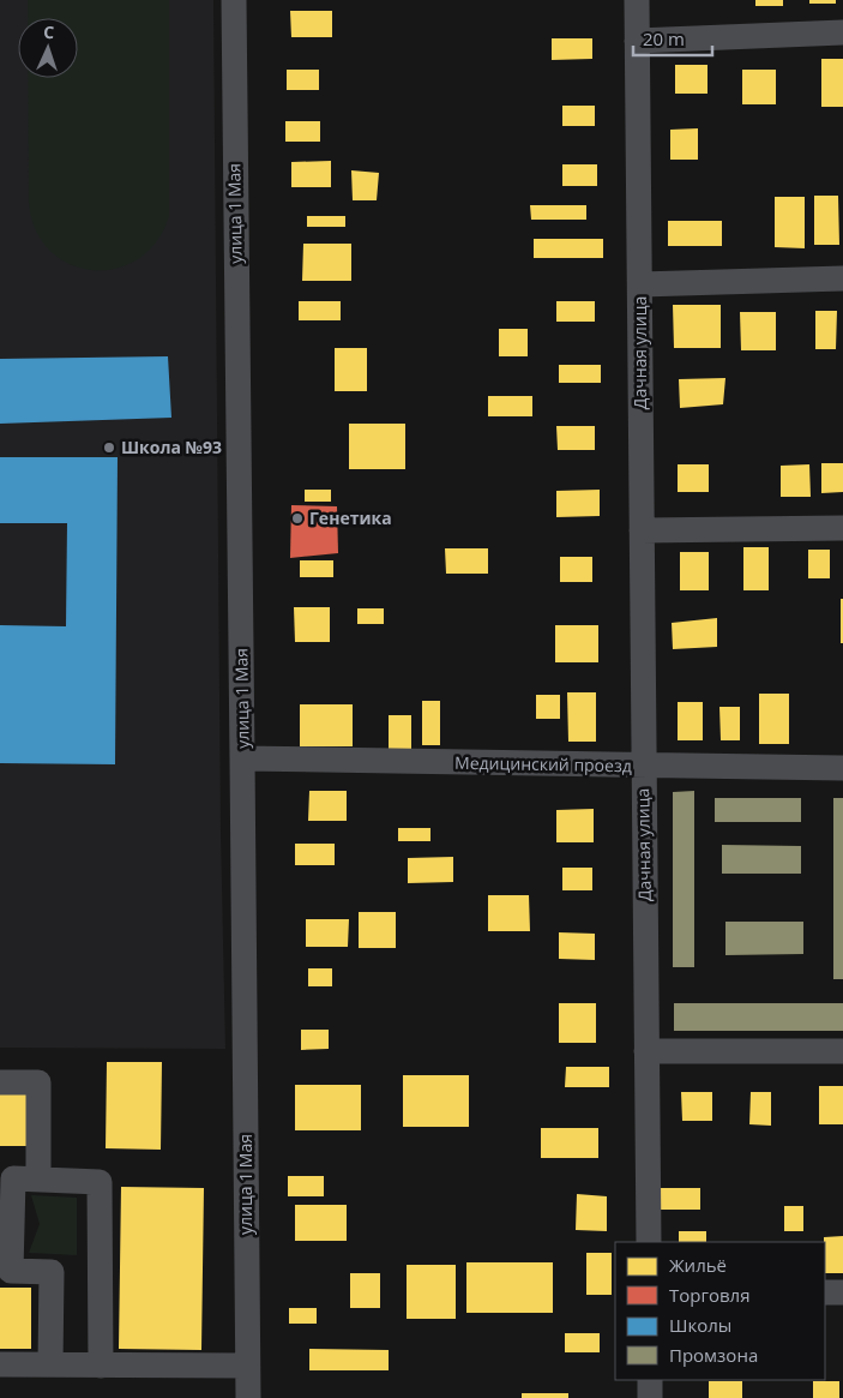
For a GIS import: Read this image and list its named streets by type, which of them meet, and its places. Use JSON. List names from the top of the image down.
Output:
{
  "streets": {
    "street": ["улица 1 Мая", "Дачная улица", "Медицинский проезд"]
  },
  "crossings": [
    ["улица 1 Мая", "Медицинский проезд"],
    ["Дачная улица", "Медицинский проезд"]
  ],
  "places": ["Школа №93", "Генетика"],
  "legend": [
    "Жильё",
    "Торговля",
    "Школы",
    "Промзона"
  ],
  "scale_bar": "20 m",
  "north": "top"
}
